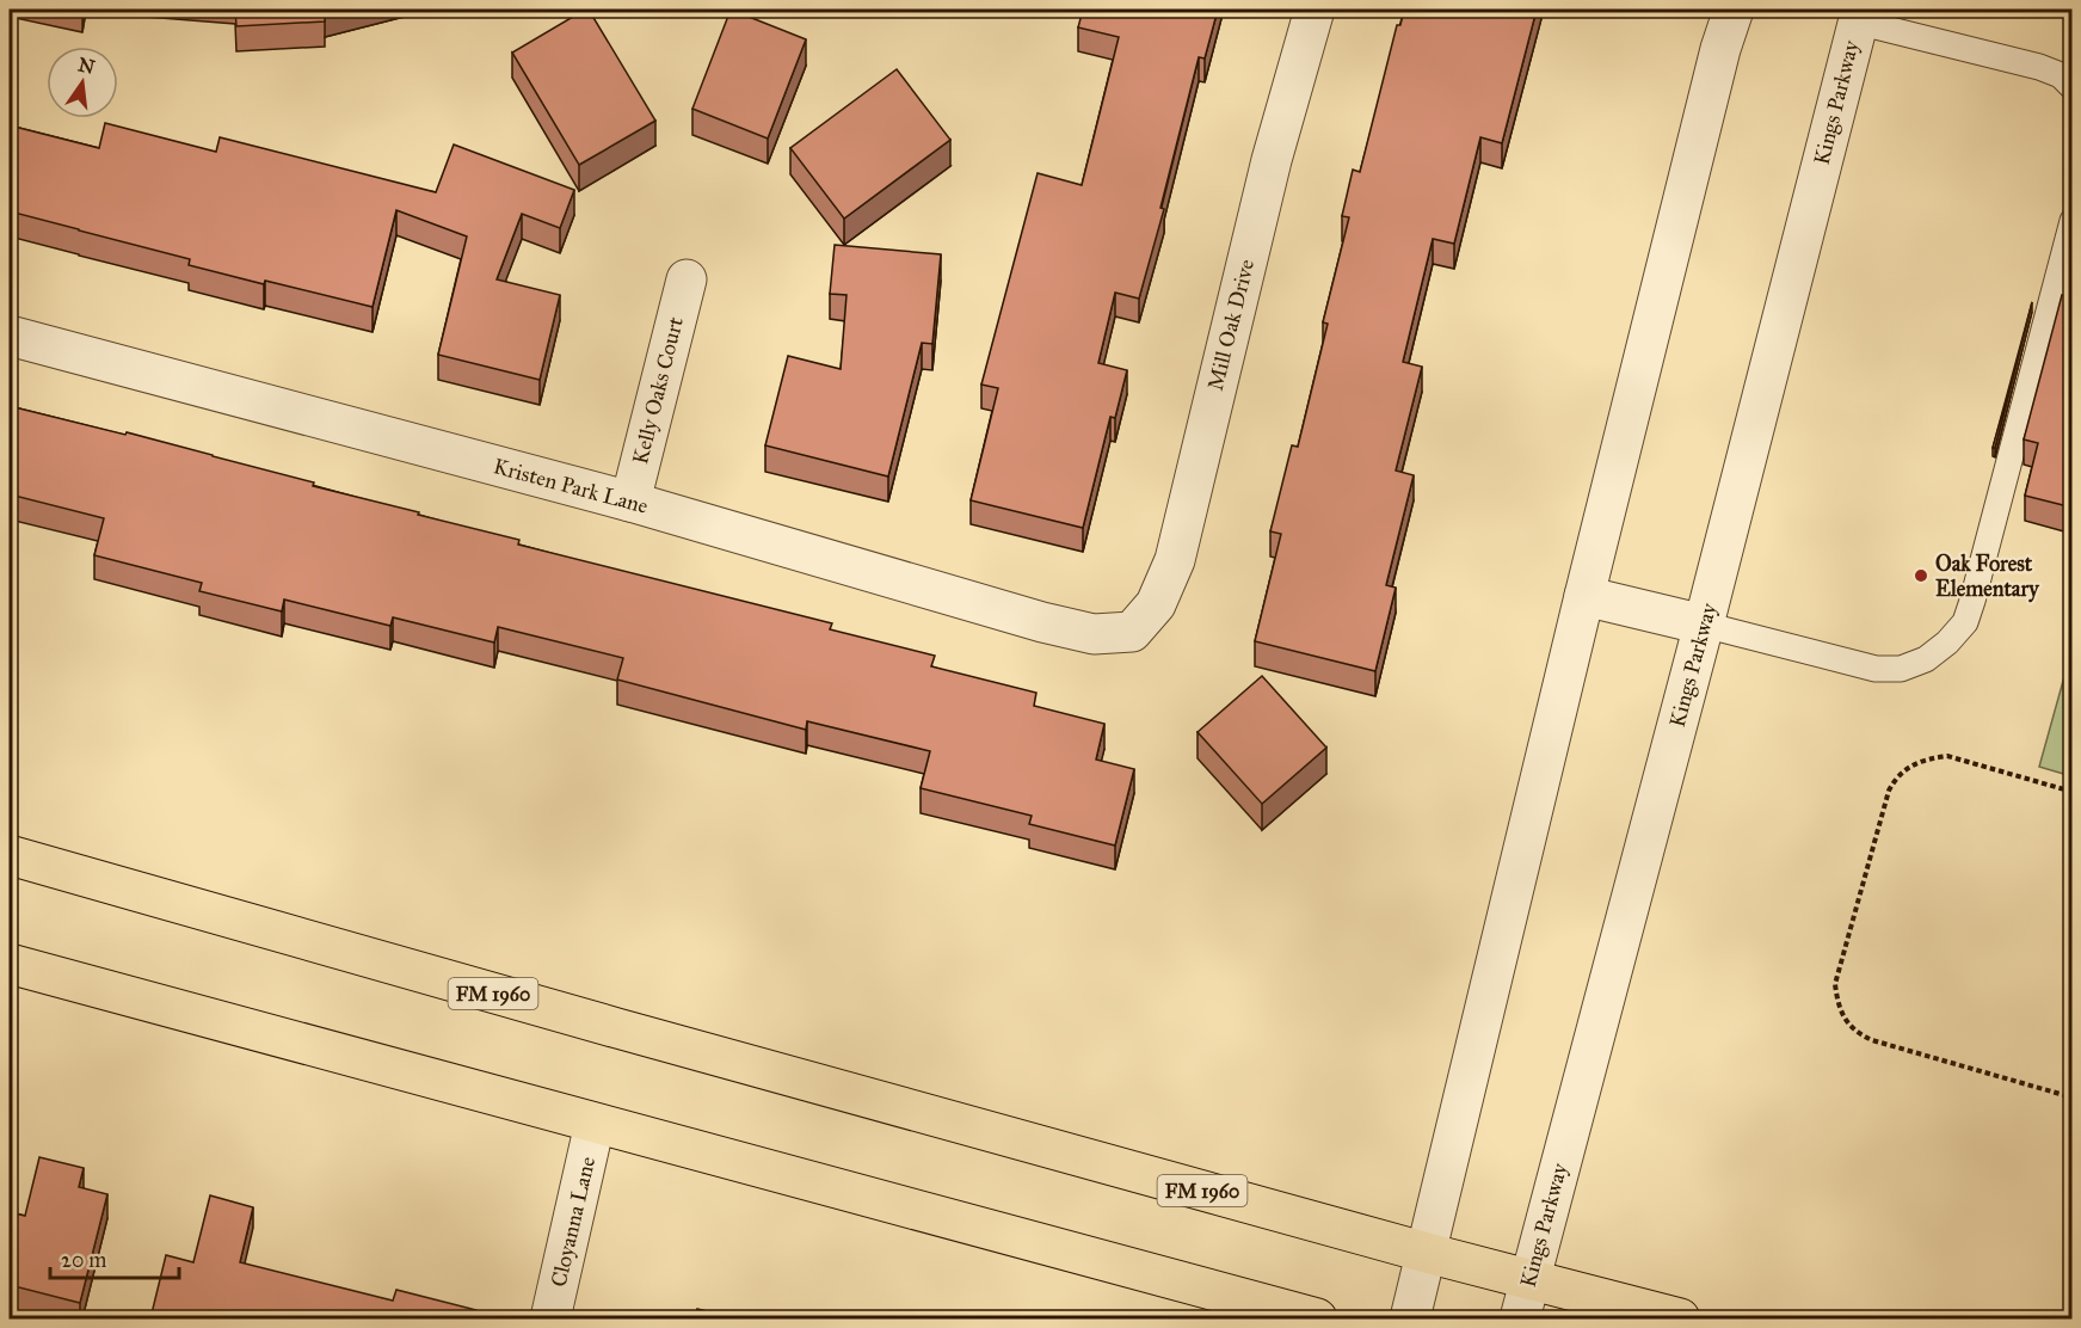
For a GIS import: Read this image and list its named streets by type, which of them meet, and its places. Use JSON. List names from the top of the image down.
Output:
{
  "streets": {
    "main road": ["FM 1960"],
    "street": [
      "Kings Parkway",
      "Mill Oak Drive",
      "Kelly Oaks Court",
      "Kristen Park Lane",
      "Cloyanna Lane"
    ]
  },
  "crossings": [
    ["Kings Parkway", "FM 1960"],
    ["Mill Oak Drive", "Kristen Park Lane"],
    ["Kelly Oaks Court", "Kristen Park Lane"]
  ],
  "places": ["Oak Forest Elementary"],
  "scale_bar": "20 m",
  "north": "top"
}
